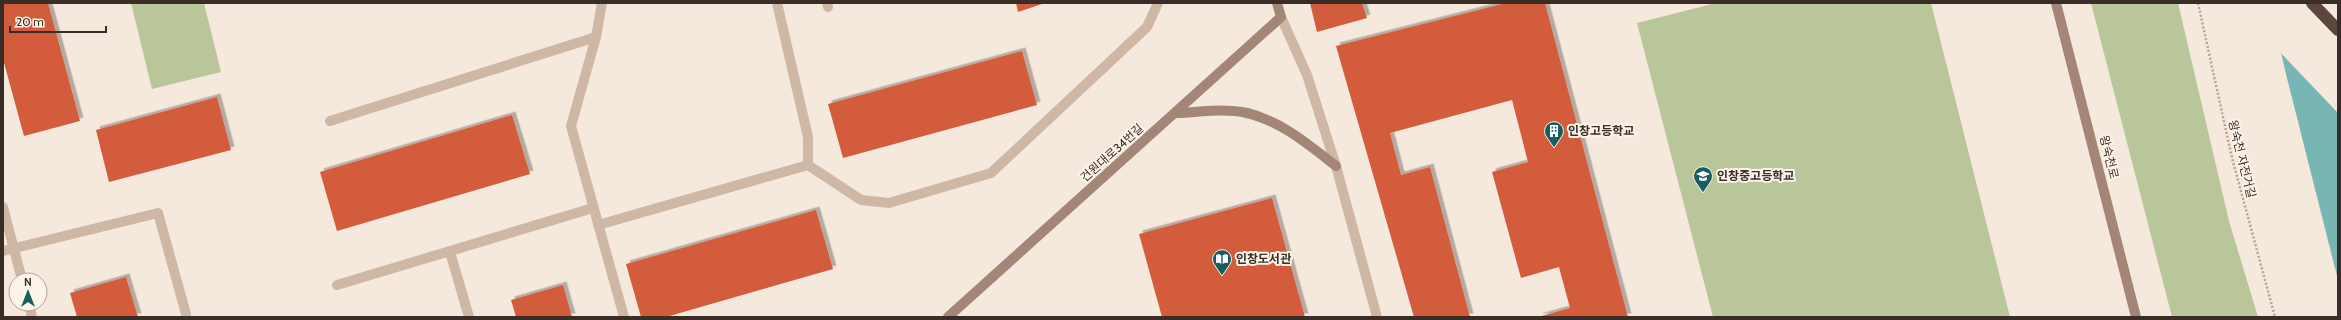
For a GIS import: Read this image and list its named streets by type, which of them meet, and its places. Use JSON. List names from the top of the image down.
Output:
{
  "streets": {
    "street": ["건원대로34번길", "왕숙천로"],
    "path": ["왕숙천 자전거길"]
  },
  "places": {
    "building": ["인창고등학교"],
    "school or university": ["인창중고등학교"],
    "library": ["인창도서관"]
  },
  "scale_bar": "20 m",
  "north": "top"
}
